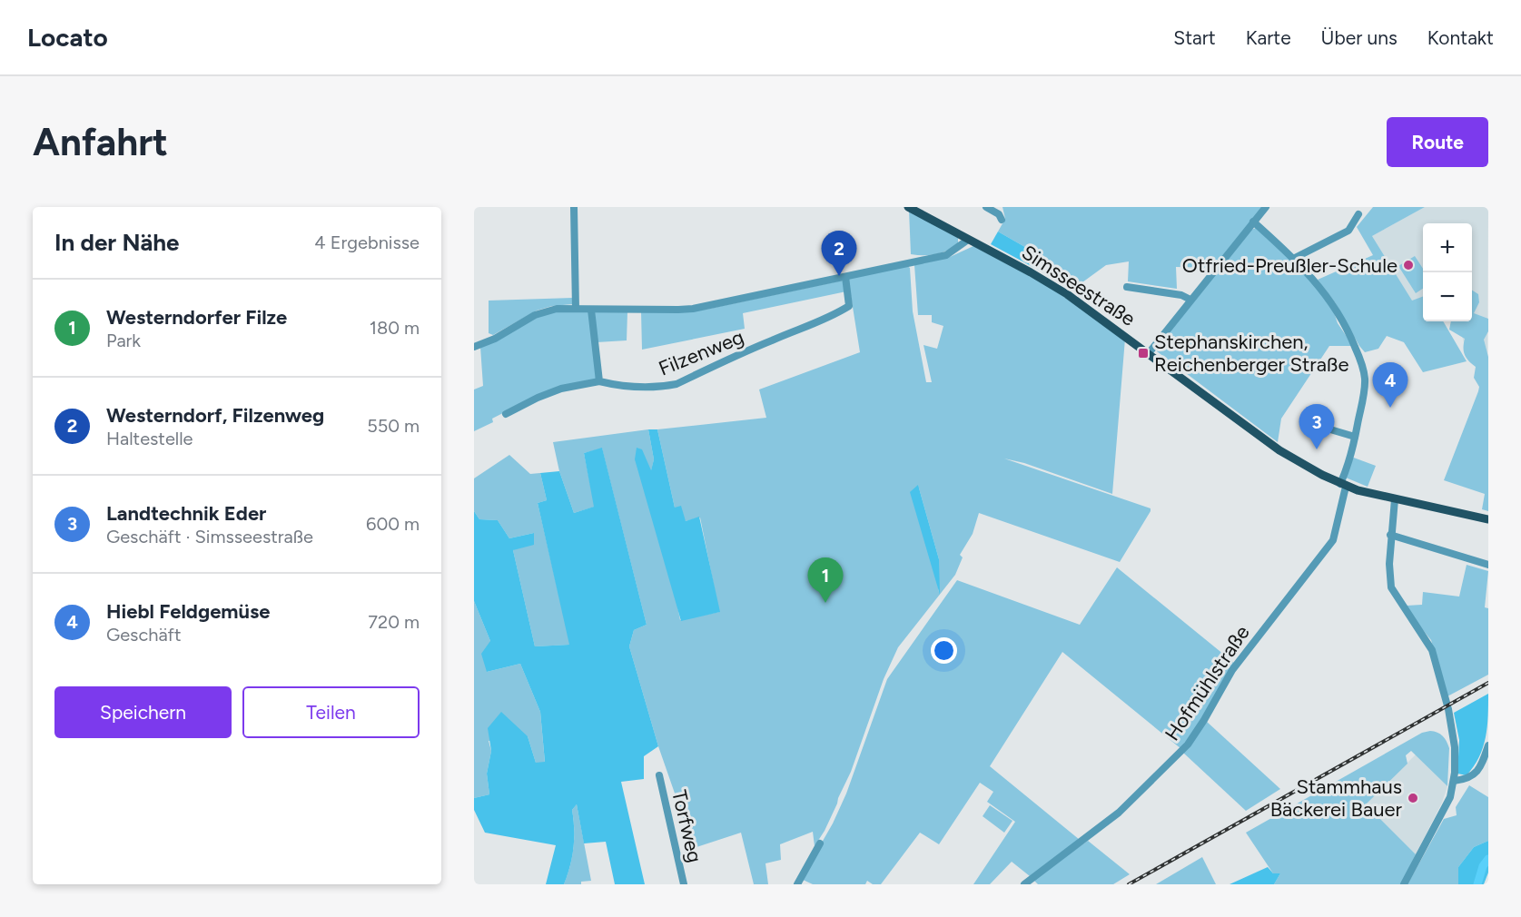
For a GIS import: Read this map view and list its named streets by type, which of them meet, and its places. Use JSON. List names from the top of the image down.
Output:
{
  "streets": {
    "main road": ["Simsseestraße"],
    "street": ["Filzenweg", "Hofmühlstraße", "Torfweg"]
  },
  "crossings": [
    ["Simsseestraße", "Hofmühlstraße"]
  ],
  "places": {
    "other": ["Otfried-Preußler-Schule", "Stammhaus Bäckerei Bauer"],
    "transit": ["Stephanskirchen, Reichenberger Straße"]
  },
  "page": {
    "header": "Locato",
    "nav": [
      "Start",
      "Karte",
      "Über uns",
      "Kontakt"
    ],
    "buttons": [
      "Route",
      ["Speichern", "Teilen"]
    ],
    "title": "Anfahrt",
    "heading": ["In der Nähe", "4 Ergebnisse"],
    "map_buttons": ["+", "−"],
    "pins": [
      "2",
      "4",
      "3",
      "1"
    ],
    "list": [
      {
        "mark": "1",
        "name": "Westerndorfer Filze",
        "note": "Park",
        "value": "180 m"
      },
      {
        "mark": "2",
        "name": "Westerndorf, Filzenweg",
        "note": "Haltestelle",
        "value": "550 m"
      },
      {
        "mark": "3",
        "name": "Landtechnik Eder",
        "note": "Geschäft · Simsseestraße",
        "value": "600 m"
      },
      {
        "mark": "4",
        "name": "Hiebl Feldgemüse",
        "note": "Geschäft",
        "value": "720 m"
      }
    ]
  }
}
